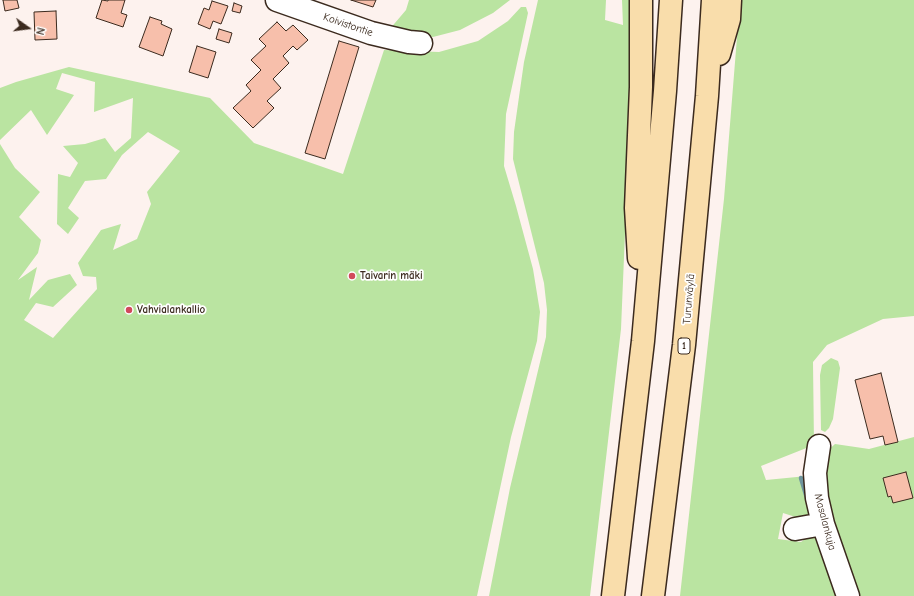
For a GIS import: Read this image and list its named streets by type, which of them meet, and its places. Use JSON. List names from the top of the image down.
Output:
{
  "streets": {
    "highway": ["Turunväylä", "1"],
    "street": ["Koivistontie", "Masalankuja"]
  },
  "places": ["Taivarin mäki", "Vahvialankallio"],
  "north": "right"
}
